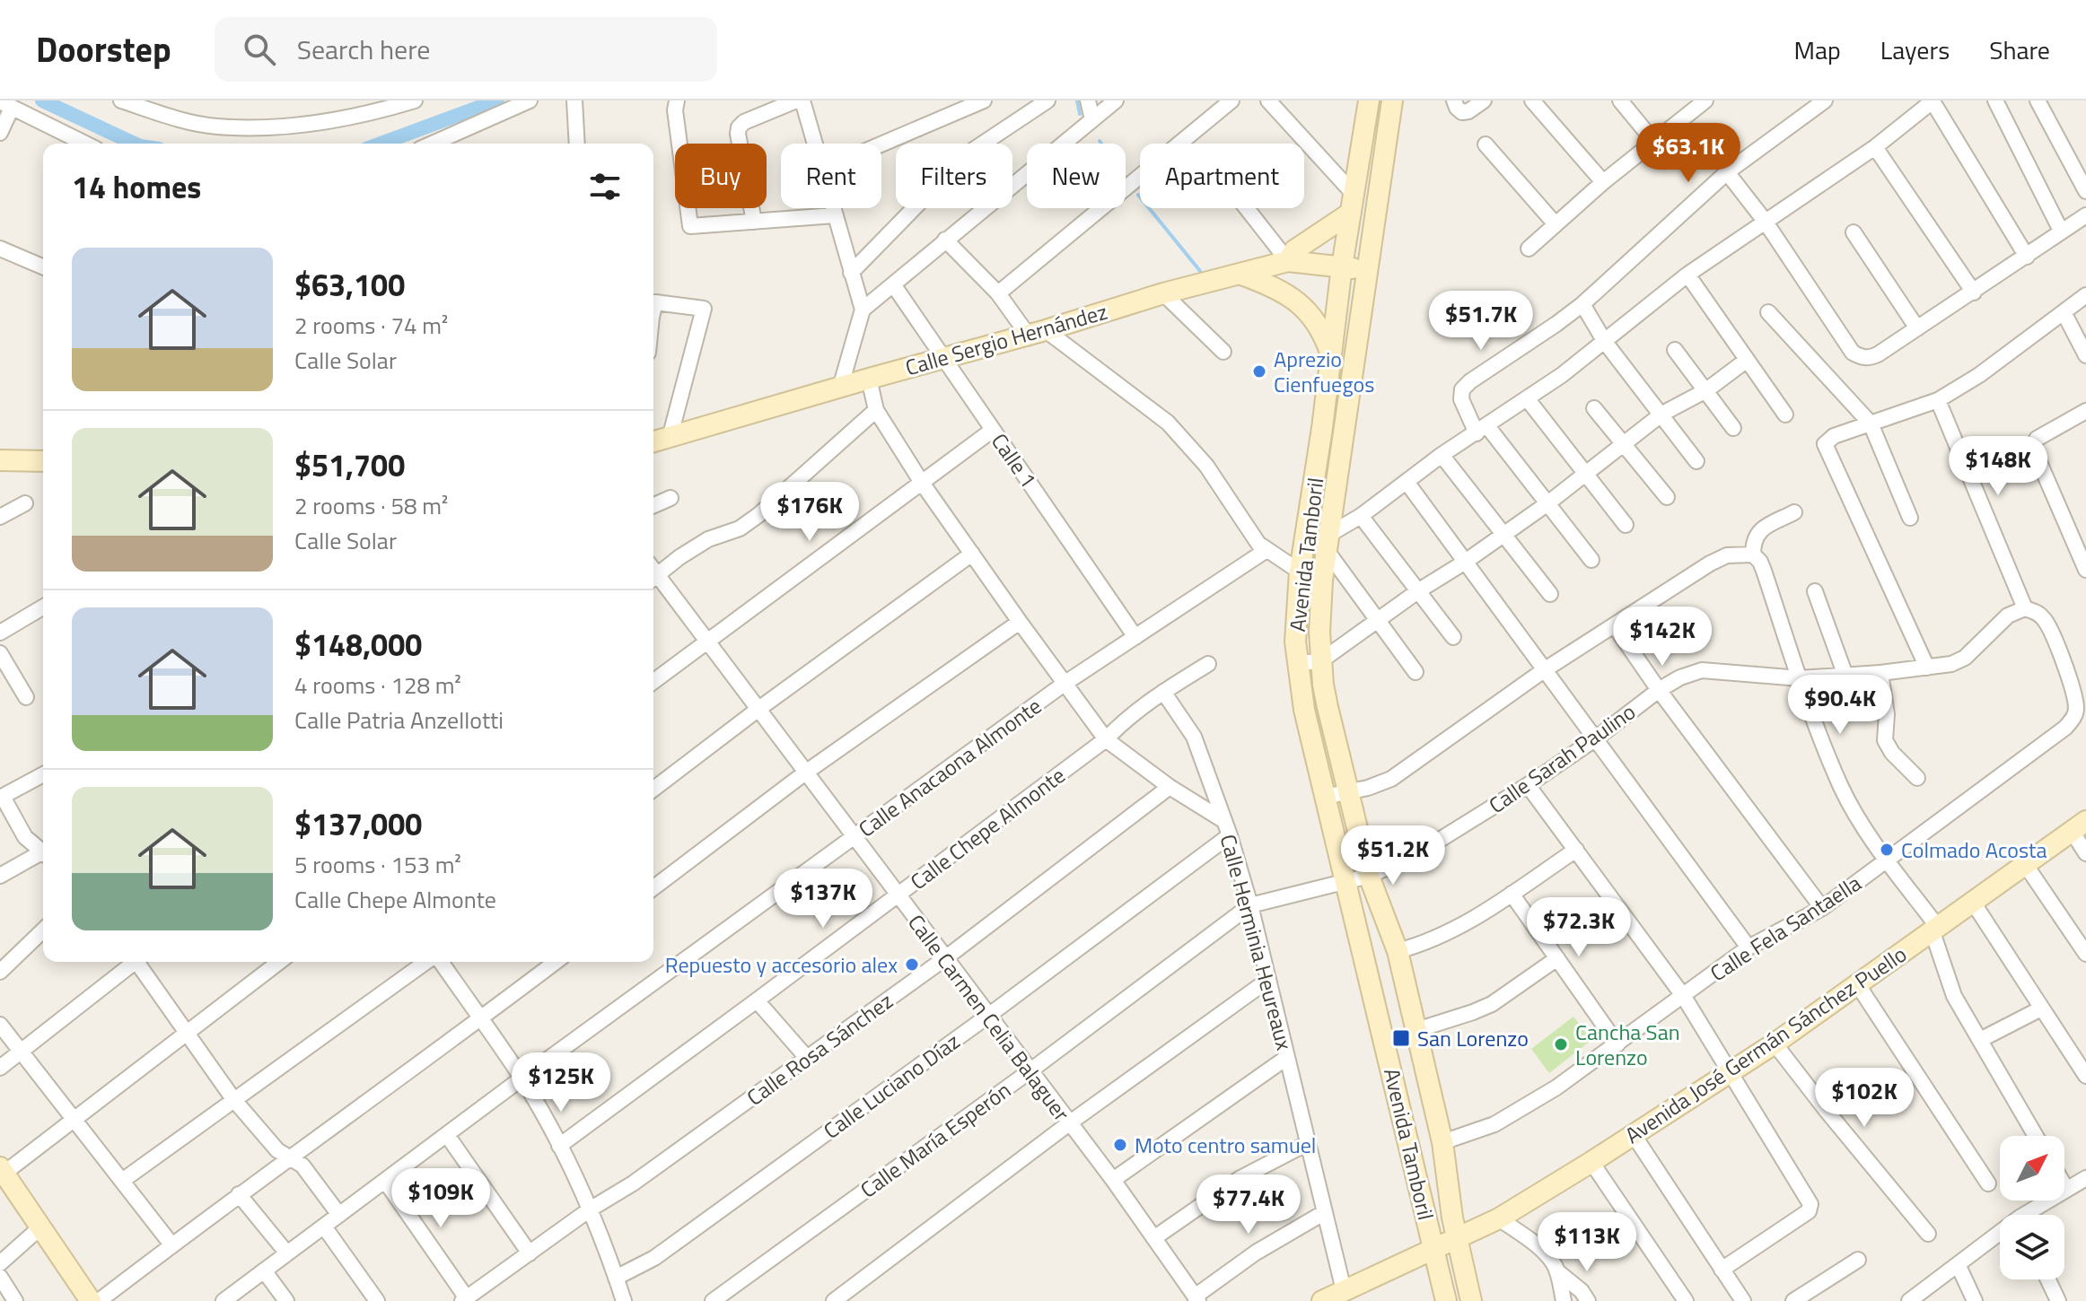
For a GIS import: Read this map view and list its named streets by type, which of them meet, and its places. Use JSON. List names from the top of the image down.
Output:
{
  "streets": {
    "main road": ["Calle Sergio Hernández", "Avenida Tamboril", "Avenida José Germán Sánchez Puello"],
    "street": [
      "Calle 1",
      "Calle Sarah Paulino",
      "Calle Anacaona Almonte",
      "Calle Chepe Almonte",
      "Calle Fela Santaella",
      "Calle Herminia Heureaux",
      "Calle Carmen Celia Balaguer",
      "Calle Rosa Sánchez",
      "Calle Luciano Díaz",
      "Calle María Esperón"
    ]
  },
  "crossings": [
    ["Calle Sergio Hernández", "Calle 1"],
    ["Calle Sergio Hernández", "Avenida Tamboril"],
    ["Calle Sergio Hernández", "Calle Herminia Heureaux"],
    ["Calle 1", "Calle Anacaona Almonte"],
    ["Avenida Tamboril", "Calle Sarah Paulino"],
    ["Avenida Tamboril", "Calle Fela Santaella"],
    ["Avenida Tamboril", "Avenida José Germán Sánchez Puello"],
    ["Avenida Tamboril", "Calle María Esperón"],
    ["Calle Sarah Paulino", "Calle Fela Santaella"],
    ["Calle Sarah Paulino", "Calle María Esperón"],
    ["Calle Anacaona Almonte", "Calle Herminia Heureaux"],
    ["Calle Anacaona Almonte", "Calle Carmen Celia Balaguer"],
    ["Calle Chepe Almonte", "Calle Herminia Heureaux"],
    ["Calle Chepe Almonte", "Calle Carmen Celia Balaguer"],
    ["Calle Herminia Heureaux", "Calle Rosa Sánchez"],
    ["Calle Herminia Heureaux", "Calle Luciano Díaz"],
    ["Calle Herminia Heureaux", "Calle María Esperón"],
    ["Calle Carmen Celia Balaguer", "Calle Rosa Sánchez"],
    ["Calle Carmen Celia Balaguer", "Calle Luciano Díaz"],
    ["Calle Carmen Celia Balaguer", "Calle María Esperón"]
  ],
  "places": {
    "other": [
      "Aprezio Cienfuegos",
      "Colmado Acosta",
      "Repuesto y accesorio alex",
      "Cancha San Lorenzo",
      "Moto centro samuel"
    ],
    "transit": ["San Lorenzo"]
  },
  "north": "top right",
  "page": {
    "header": "Doorstep",
    "search": "Search here",
    "nav": ["Map", "Layers", "Share"],
    "price": [
      "$63.1K",
      "$51.7K",
      "$148K",
      "$176K",
      "$142K",
      "$90.4K",
      "$51.2K",
      "$137K",
      "$72.3K",
      "$125K",
      "$102K",
      "$109K",
      "$77.4K",
      "$113K"
    ],
    "chip": [
      "Buy",
      "Rent",
      "Filters",
      "New",
      "Apartment"
    ],
    "heading": "14 homes",
    "list": [
      {
        "name": "$63,100",
        "note": "2 rooms · 74 m² · Calle Solar"
      },
      {
        "name": "$51,700",
        "note": "2 rooms · 58 m² · Calle Solar"
      },
      {
        "name": "$148,000",
        "note": "4 rooms · 128 m² · Calle Patria Anzellotti"
      },
      {
        "name": "$137,000",
        "note": "5 rooms · 153 m² · Calle Chepe Almonte"
      }
    ]
  }
}
